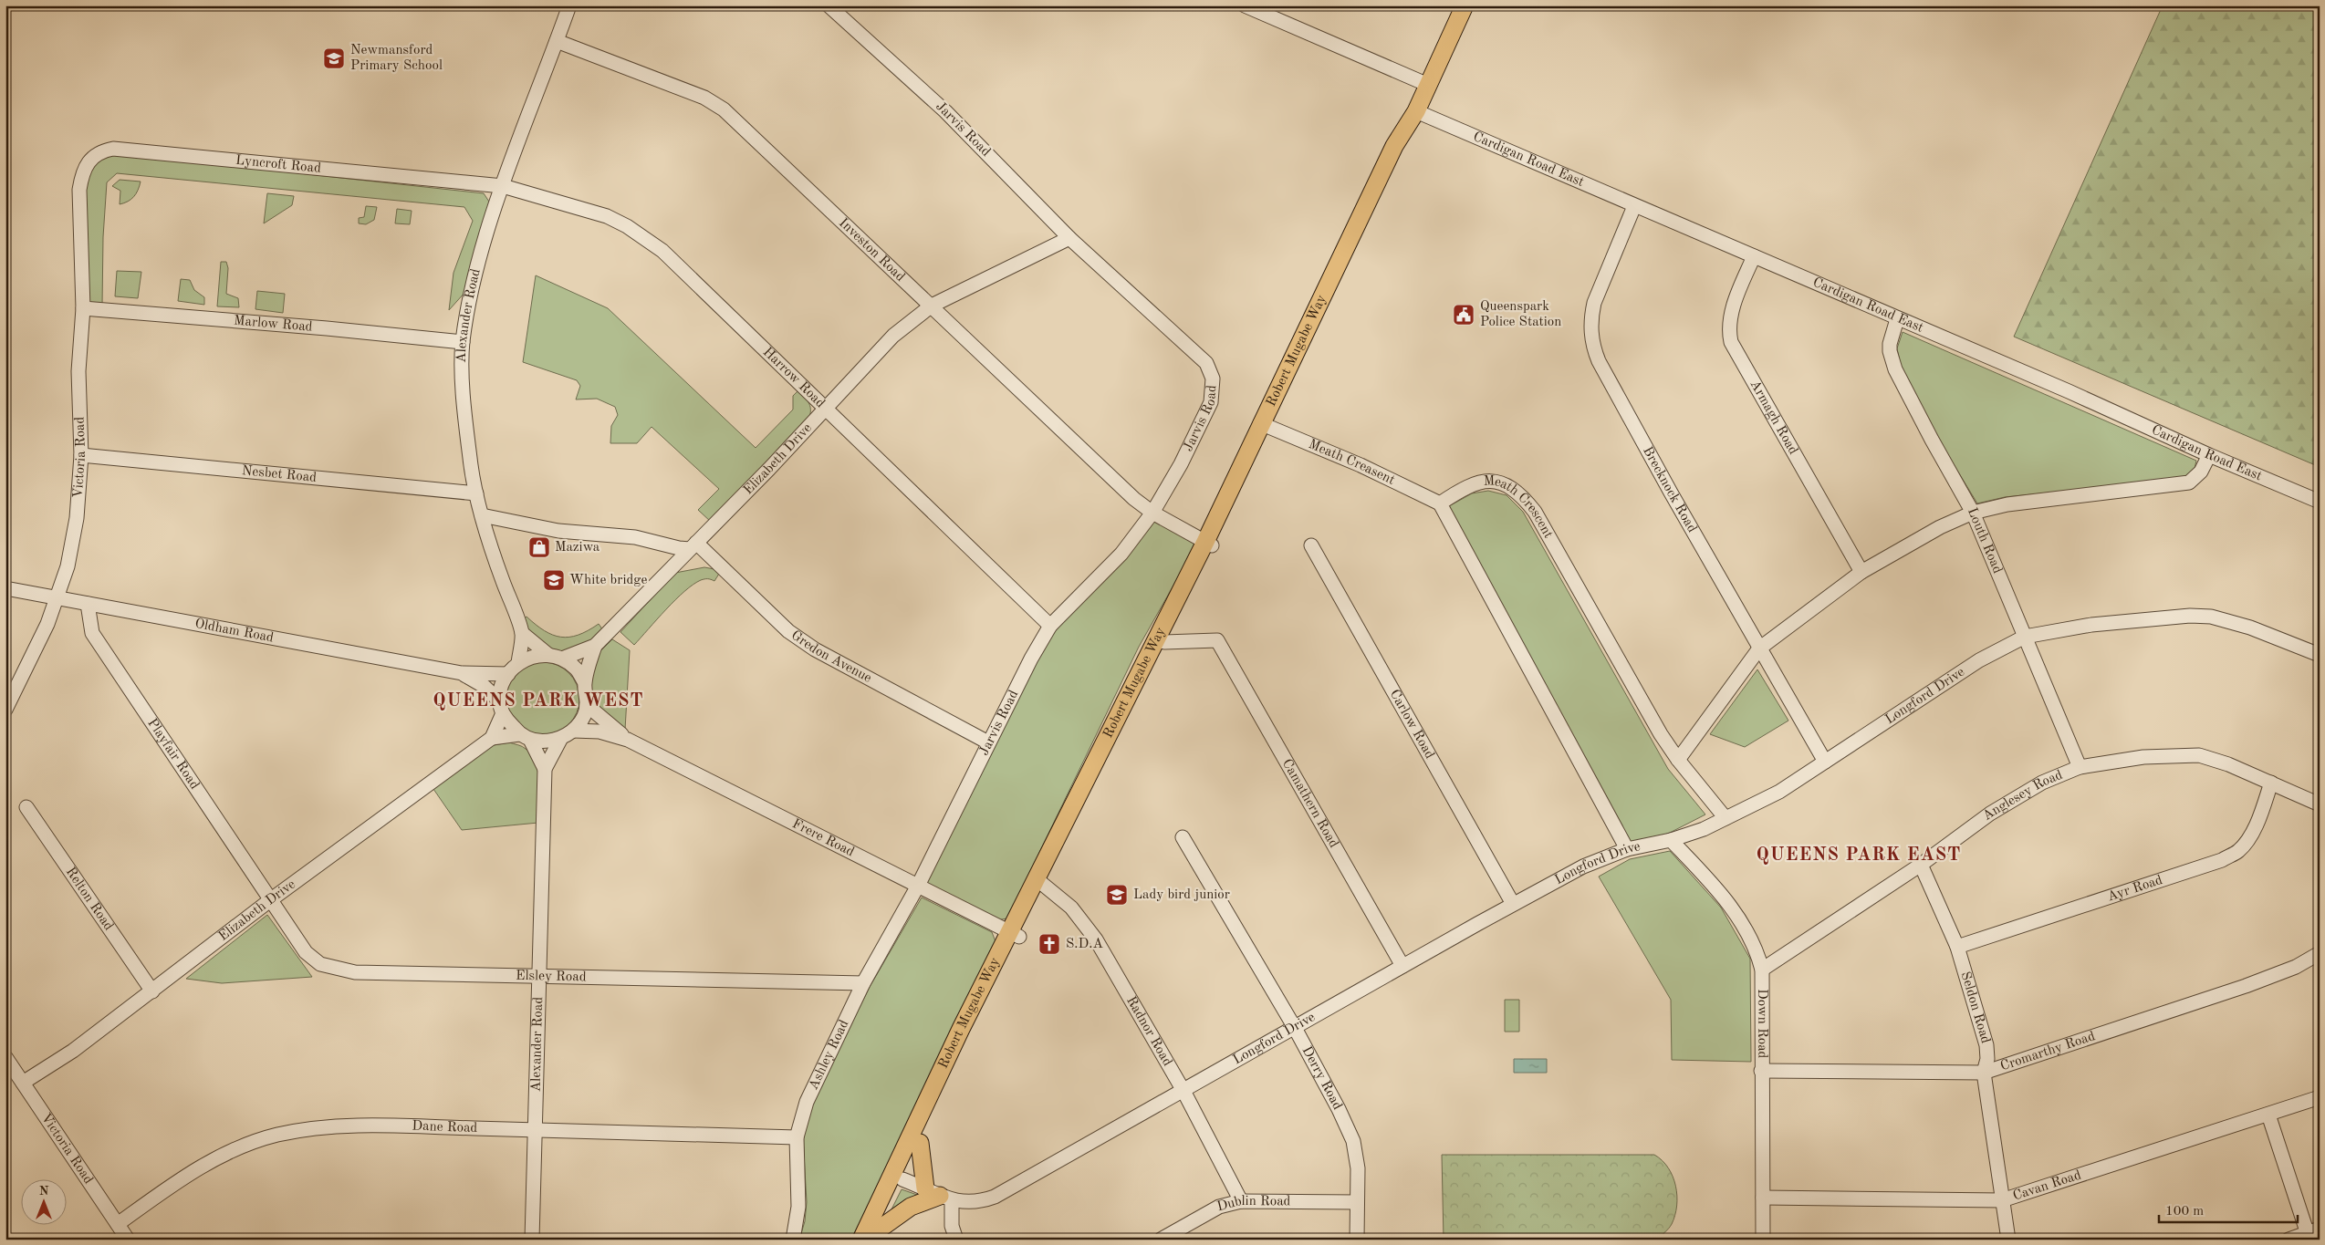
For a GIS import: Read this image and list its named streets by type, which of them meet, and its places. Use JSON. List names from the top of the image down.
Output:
{
  "streets": {
    "main road": ["Robert Mugabe Way"],
    "street": [
      "Jarvis Road",
      "Cardigan Road East",
      "Lyncroft Road",
      "Investon Road",
      "Alexander Road",
      "Marlow Road",
      "Harrow Road",
      "Armagh Road",
      "Victoria Road",
      "Elizabeth Drive",
      "Meath Creasent",
      "Nesbet Road",
      "Brecknock Road",
      "Meath Crescent",
      "Louth Road",
      "Oldham Road",
      "Gredon Avenue",
      "Longford Drive",
      "Carlow Road",
      "Playfair Road",
      "Anglesey Road",
      "Camathern Road",
      "Frere Road",
      "Ayr Road",
      "Relton Road",
      "Elsley Road",
      "Seldon Road",
      "Down Road",
      "Radnor Road",
      "Cromarthy Road",
      "Ashley Road",
      "Derry Road",
      "Dane Road",
      "Cavan Road",
      "Dublin Road"
    ]
  },
  "crossings": [
    ["Jarvis Road", "Investon Road"],
    ["Jarvis Road", "Harrow Road"],
    ["Jarvis Road", "Elizabeth Drive"],
    ["Jarvis Road", "Gredon Avenue"],
    ["Jarvis Road", "Frere Road"],
    ["Jarvis Road", "Ashley Road"],
    ["Cardigan Road East", "Robert Mugabe Way"],
    ["Cardigan Road East", "Armagh Road"],
    ["Cardigan Road East", "Brecknock Road"],
    ["Cardigan Road East", "Louth Road"],
    ["Lyncroft Road", "Alexander Road"],
    ["Lyncroft Road", "Harrow Road"],
    ["Lyncroft Road", "Victoria Road"],
    ["Investon Road", "Alexander Road"],
    ["Investon Road", "Robert Mugabe Way"],
    ["Investon Road", "Elizabeth Drive"],
    ["Alexander Road", "Marlow Road"],
    ["Alexander Road", "Harrow Road"],
    ["Alexander Road", "Elizabeth Drive"],
    ["Alexander Road", "Nesbet Road"],
    ["Alexander Road", "Oldham Road"],
    ["Alexander Road", "Frere Road"],
    ["Alexander Road", "Elsley Road"],
    ["Alexander Road", "Dane Road"],
    ["Marlow Road", "Victoria Road"],
    ["Robert Mugabe Way", "Meath Creasent"],
    ["Robert Mugabe Way", "Longford Drive"],
    ["Robert Mugabe Way", "Camathern Road"],
    ["Robert Mugabe Way", "Frere Road"],
    ["Robert Mugabe Way", "Radnor Road"],
    ["Harrow Road", "Elizabeth Drive"],
    ["Victoria Road", "Elizabeth Drive"],
    ["Victoria Road", "Nesbet Road"],
    ["Victoria Road", "Oldham Road"],
    ["Victoria Road", "Dane Road"],
    ["Elizabeth Drive", "Oldham Road"],
    ["Elizabeth Drive", "Gredon Avenue"],
    ["Elizabeth Drive", "Playfair Road"],
    ["Elizabeth Drive", "Frere Road"],
    ["Elizabeth Drive", "Relton Road"],
    ["Elizabeth Drive", "Elsley Road"],
    ["Meath Creasent", "Meath Crescent"],
    ["Brecknock Road", "Longford Drive"],
    ["Meath Crescent", "Longford Drive"],
    ["Louth Road", "Longford Drive"],
    ["Louth Road", "Anglesey Road"],
    ["Oldham Road", "Playfair Road"],
    ["Oldham Road", "Frere Road"],
    ["Longford Drive", "Carlow Road"],
    ["Longford Drive", "Camathern Road"],
    ["Longford Drive", "Down Road"],
    ["Longford Drive", "Radnor Road"],
    ["Longford Drive", "Derry Road"],
    ["Playfair Road", "Elsley Road"],
    ["Anglesey Road", "Ayr Road"],
    ["Anglesey Road", "Seldon Road"],
    ["Anglesey Road", "Down Road"],
    ["Frere Road", "Ashley Road"],
    ["Ayr Road", "Seldon Road"],
    ["Elsley Road", "Ashley Road"],
    ["Seldon Road", "Cromarthy Road"],
    ["Seldon Road", "Cavan Road"],
    ["Down Road", "Cromarthy Road"],
    ["Down Road", "Cavan Road"],
    ["Radnor Road", "Dublin Road"],
    ["Ashley Road", "Dane Road"],
    ["Derry Road", "Dublin Road"]
  ],
  "districts": ["QUEENS PARK WEST", "QUEENS PARK EAST"],
  "places": {
    "school or university": ["Newmansford Primary School", "White bridge", "Lady bird junior"],
    "public building": ["Queenspark Police Station"],
    "shop": ["Maziwa"],
    "church": ["S.D.A"]
  },
  "scale_bar": "100 m",
  "north": "top"
}
